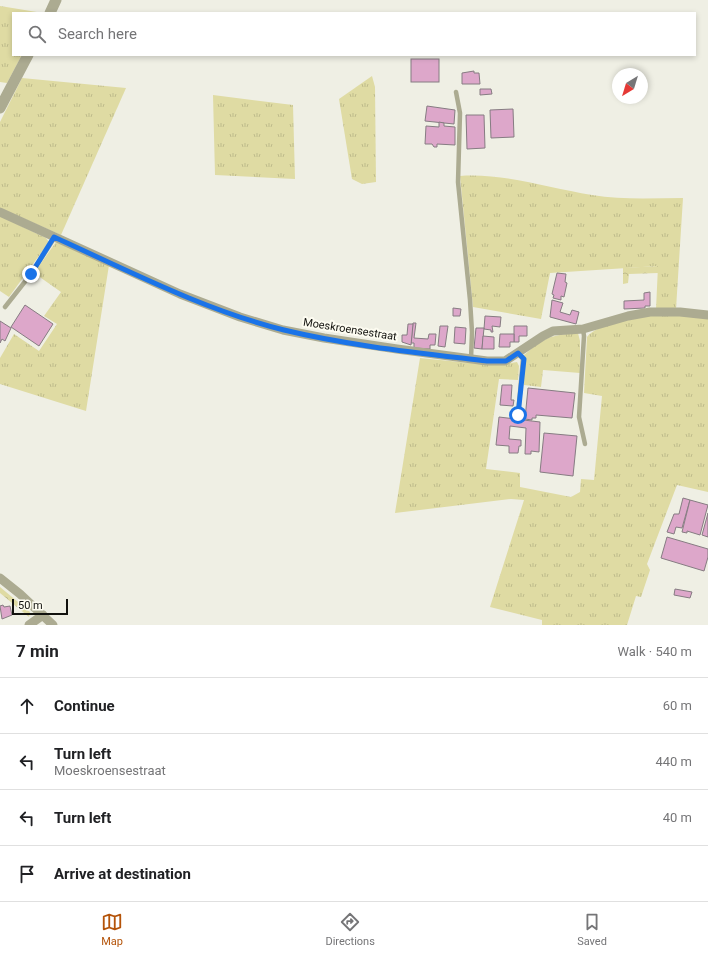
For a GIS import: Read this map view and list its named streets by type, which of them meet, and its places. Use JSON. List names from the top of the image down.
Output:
{
  "streets": {
    "street": ["Moeskroensestraat"]
  },
  "scale_bar": "50 m",
  "north": "bottom left",
  "page": {
    "search": "Search here",
    "scale": "50 m",
    "heading": ["7 min", "Walk · 540 m"],
    "list": [
      ["Continue", "60 m"],
      ["Turn left", "Moeskroensestraat", "440 m"],
      ["Turn left", "40 m"],
      "Arrive at destination"
    ],
    "nav": ["Map", "Directions", "Saved"]
  }
}
